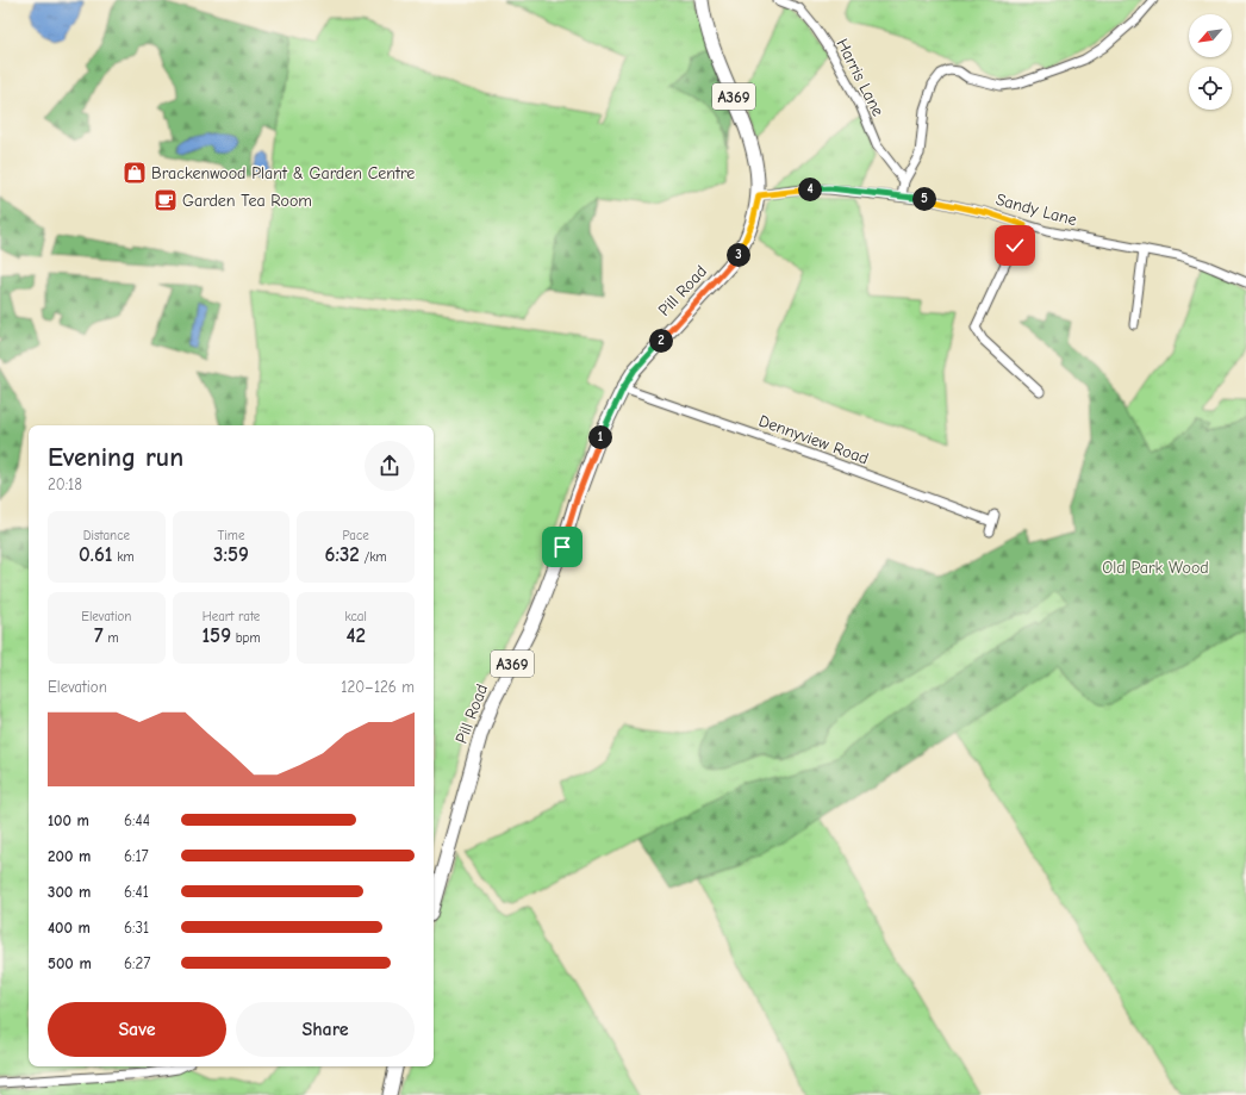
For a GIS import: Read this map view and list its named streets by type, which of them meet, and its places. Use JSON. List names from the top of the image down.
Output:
{
  "streets": {
    "main road": ["A369", "Pill Road"],
    "street": ["Harris Lane", "Sandy Lane", "Dennyview Road"]
  },
  "crossings": [
    ["Sandy Lane", "Pill Road"],
    ["Pill Road", "Dennyview Road"]
  ],
  "parks": ["Old Park Wood"],
  "places": {
    "shop": ["Brackenwood Plant & Garden Centre"],
    "cafe": ["Garden Tea Room"]
  },
  "north": "bottom left",
  "page": {
    "pins": [
      "4",
      "5",
      "3",
      "2",
      "1"
    ],
    "heading": ["Evening run", "20:18"],
    "stats": [
      ["Distance", "0.61 km"],
      ["Time", "3:59"],
      ["Pace", "6:32 /km"],
      ["Elevation", "7 m"],
      ["Heart rate", "159 bpm"],
      ["kcal", "42"]
    ],
    "chart": ["Elevation", "120–126 m"],
    "list": [
      {
        "name": "100 m",
        "note": "6:44"
      },
      {
        "name": "200 m",
        "note": "6:17"
      },
      {
        "name": "300 m",
        "note": "6:41"
      },
      {
        "name": "400 m",
        "note": "6:31"
      },
      {
        "name": "500 m",
        "note": "6:27"
      }
    ],
    "buttons": ["Save", "Share"]
  }
}
